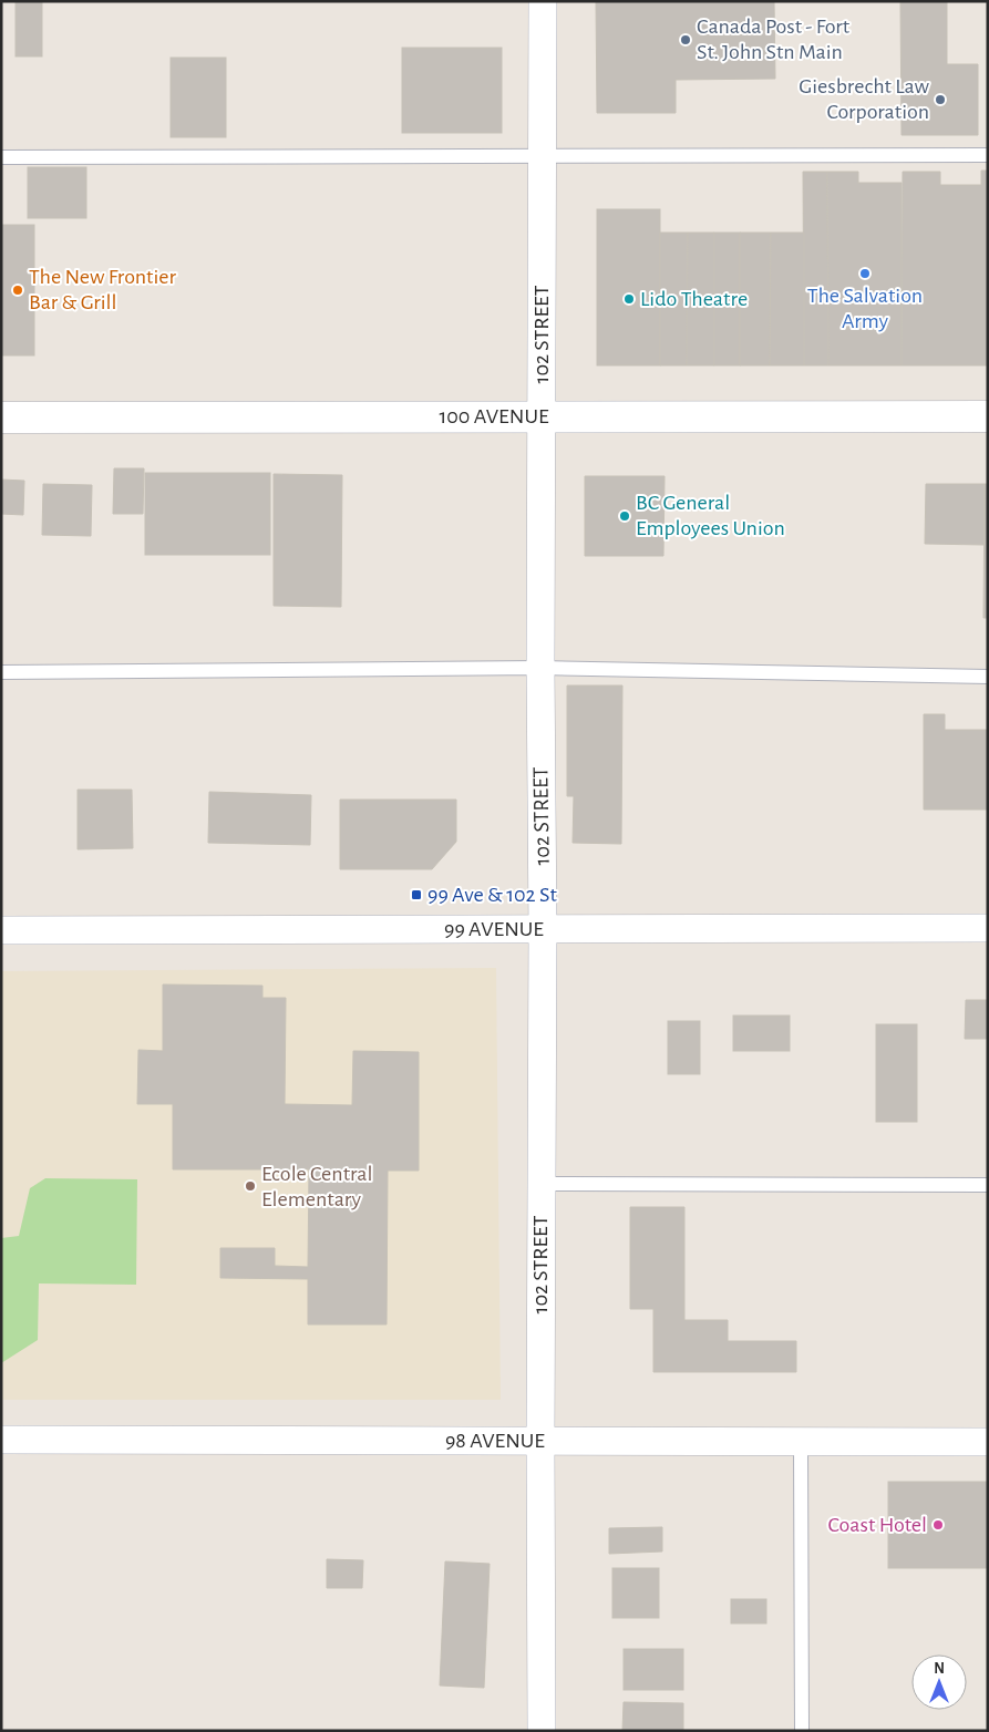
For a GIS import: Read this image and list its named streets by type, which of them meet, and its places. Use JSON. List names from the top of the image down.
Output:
{
  "streets": {
    "main road": ["100 AVENUE"],
    "street": ["102 STREET", "99 AVENUE", "98 AVENUE"]
  },
  "crossings": [
    ["102 STREET", "100 AVENUE"],
    ["102 STREET", "99 AVENUE"],
    ["102 STREET", "98 AVENUE"]
  ],
  "places": {
    "other": [
      "Canada Post - Fort St. John Stn Main",
      "Giesbrecht Law Corporation",
      "The Salvation Army",
      "The New Frontier Bar & Grill",
      "Lido Theatre",
      "BC General Employees Union",
      "Ecole Central Elementary",
      "Coast Hotel"
    ],
    "transit": ["99 Ave & 102 St"]
  },
  "north": "top"
}
